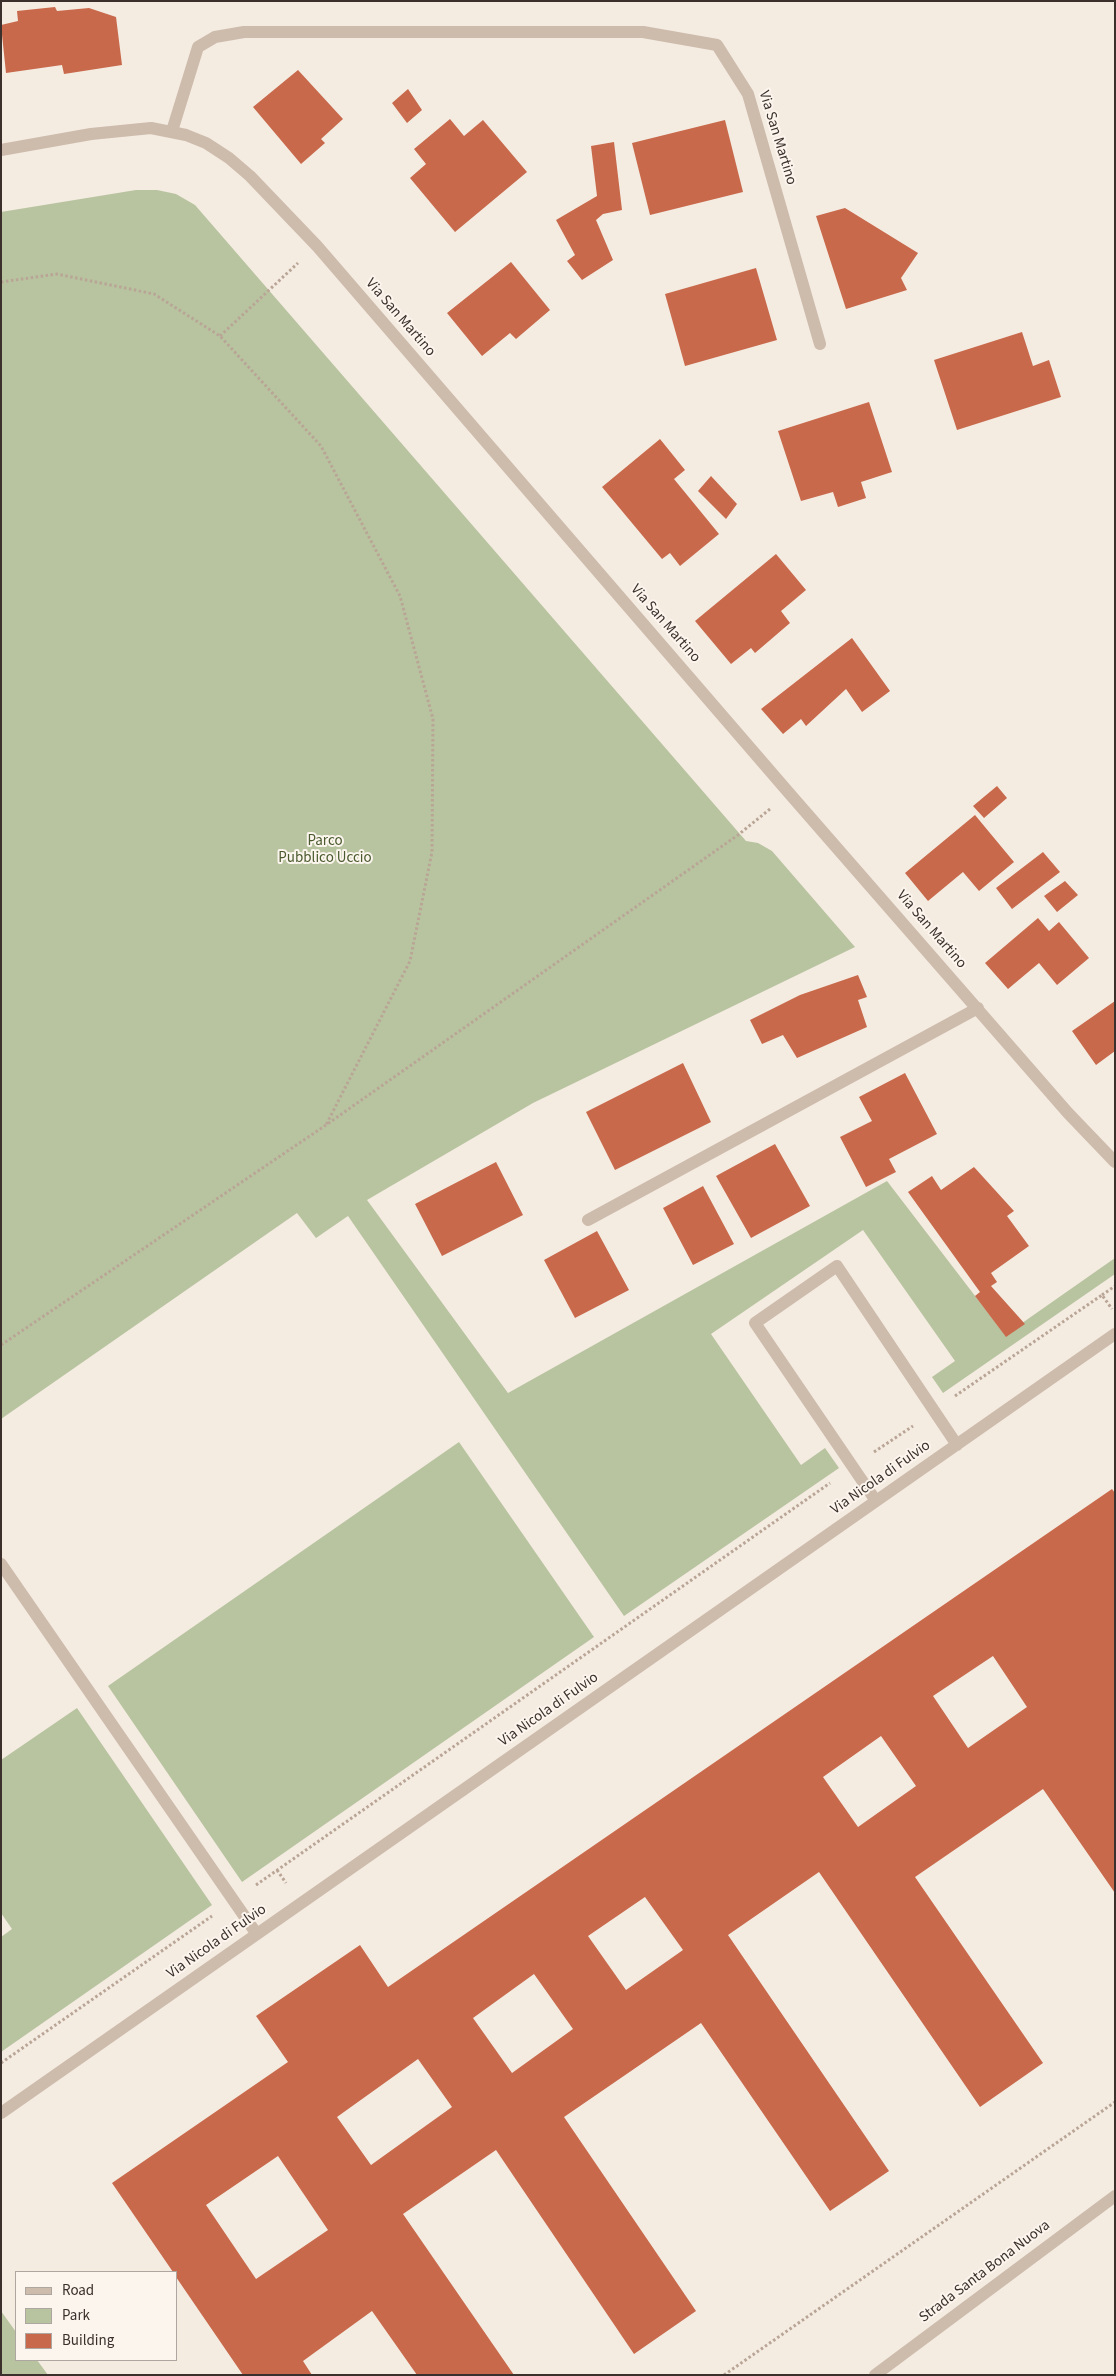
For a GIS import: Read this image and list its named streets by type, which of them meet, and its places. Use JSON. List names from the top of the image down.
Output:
{
  "streets": {
    "street": ["Via San Martino", "Via Nicola di Fulvio", "Strada Santa Bona Nuova"]
  },
  "parks": ["Parco Pubblico Uccio"],
  "legend": ["Road", "Park", "Building"]
}
